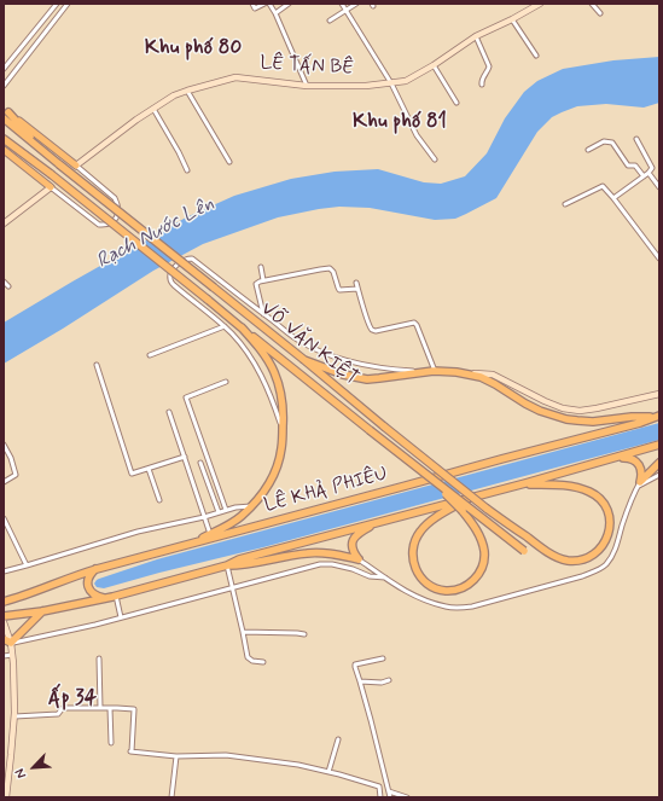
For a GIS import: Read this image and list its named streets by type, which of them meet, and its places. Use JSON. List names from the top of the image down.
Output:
{
  "streets": {
    "highway": ["VÕ VĂN KIỆT", "LÊ KHẢ PHIÊU"],
    "street": ["LÊ TẤN BÊ"]
  },
  "districts": ["Khu phố 80", "Khu phố 81", "Ấp 34"],
  "water": ["Rạch Nước Lên"],
  "north": "bottom left"
}
